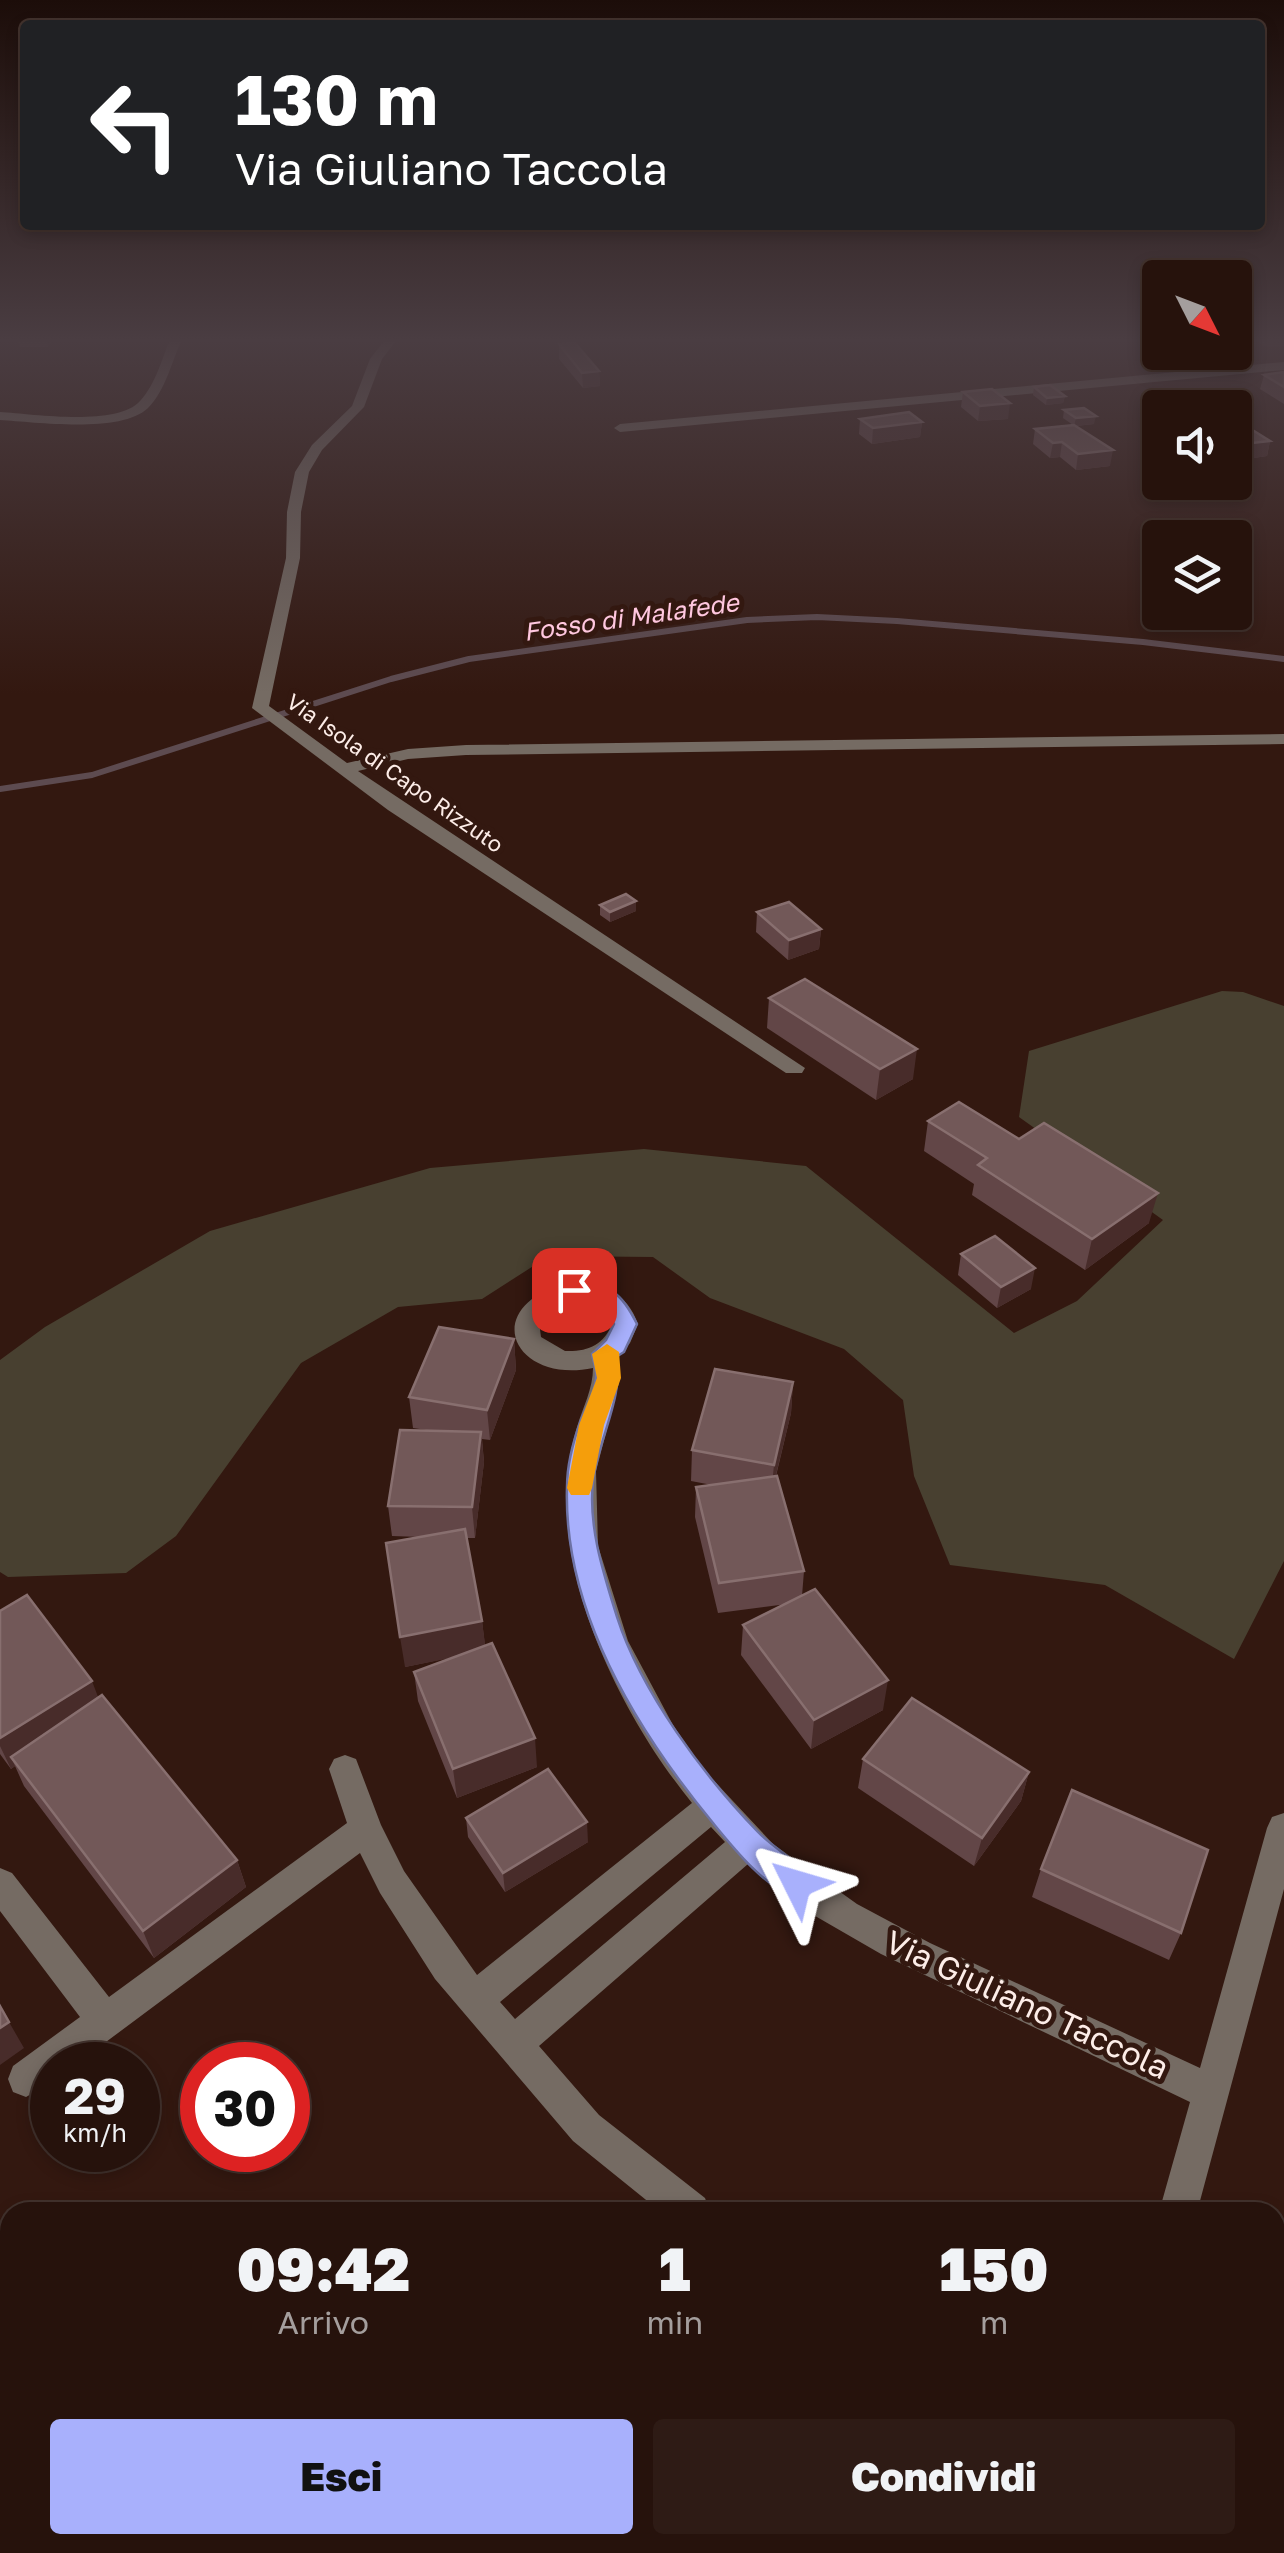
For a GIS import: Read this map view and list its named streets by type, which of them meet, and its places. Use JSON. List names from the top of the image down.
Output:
{
  "streets": {
    "street": ["Via Isola di Capo Rizzuto", "Via Giuliano Taccola"]
  },
  "water": ["Fosso di Malafede"],
  "north": "bottom right",
  "page": {
    "turn": ["130 m", "Via Giuliano Taccola"],
    "speed": "29 km/h",
    "limit": "30",
    "eta": [
      "09:42",
      "Arrivo",
      "1",
      "min",
      "150",
      "m"
    ],
    "buttons": ["Esci", "Condividi"]
  }
}
